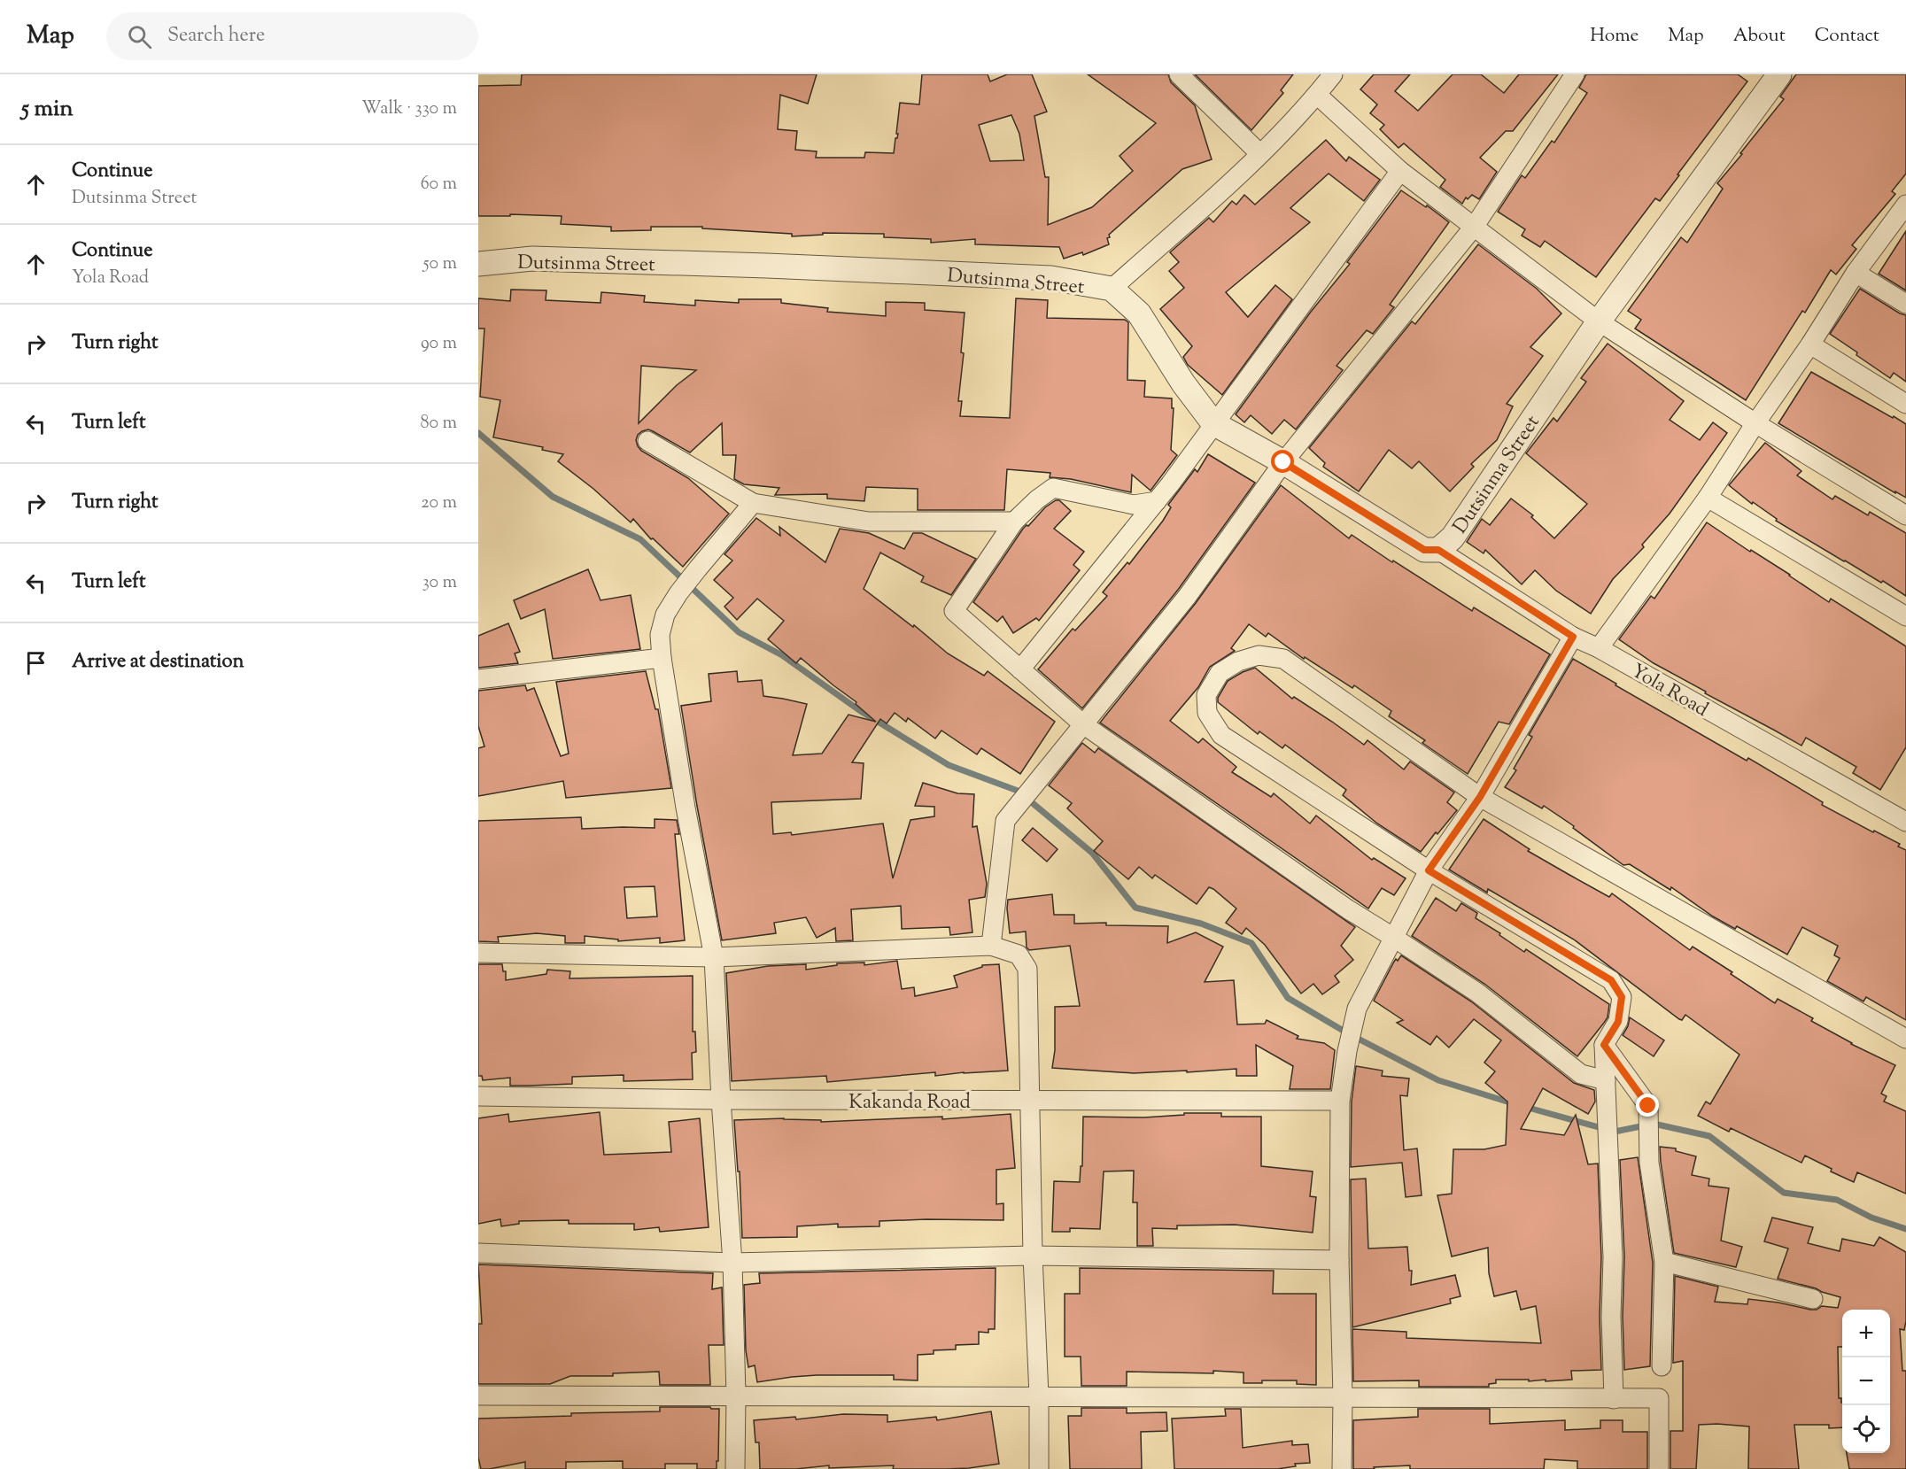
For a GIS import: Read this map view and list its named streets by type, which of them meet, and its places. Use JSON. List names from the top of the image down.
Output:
{
  "streets": {
    "street": ["Dutsinma Street", "Yola Road", "Kakanda Road"]
  },
  "crossings": [
    ["Dutsinma Street", "Yola Road"]
  ],
  "page": {
    "header": "Map",
    "search": "Search here",
    "nav": [
      "Home",
      "Map",
      "About",
      "Contact"
    ],
    "heading": ["5 min", "Walk · 330 m"],
    "list": [
      ["Continue", "Dutsinma Street", "60 m"],
      ["Continue", "Yola Road", "50 m"],
      ["Turn right", "90 m"],
      ["Turn left", "80 m"],
      ["Turn right", "20 m"],
      ["Turn left", "30 m"],
      "Arrive at destination"
    ],
    "map_buttons": ["+", "−"]
  }
}
